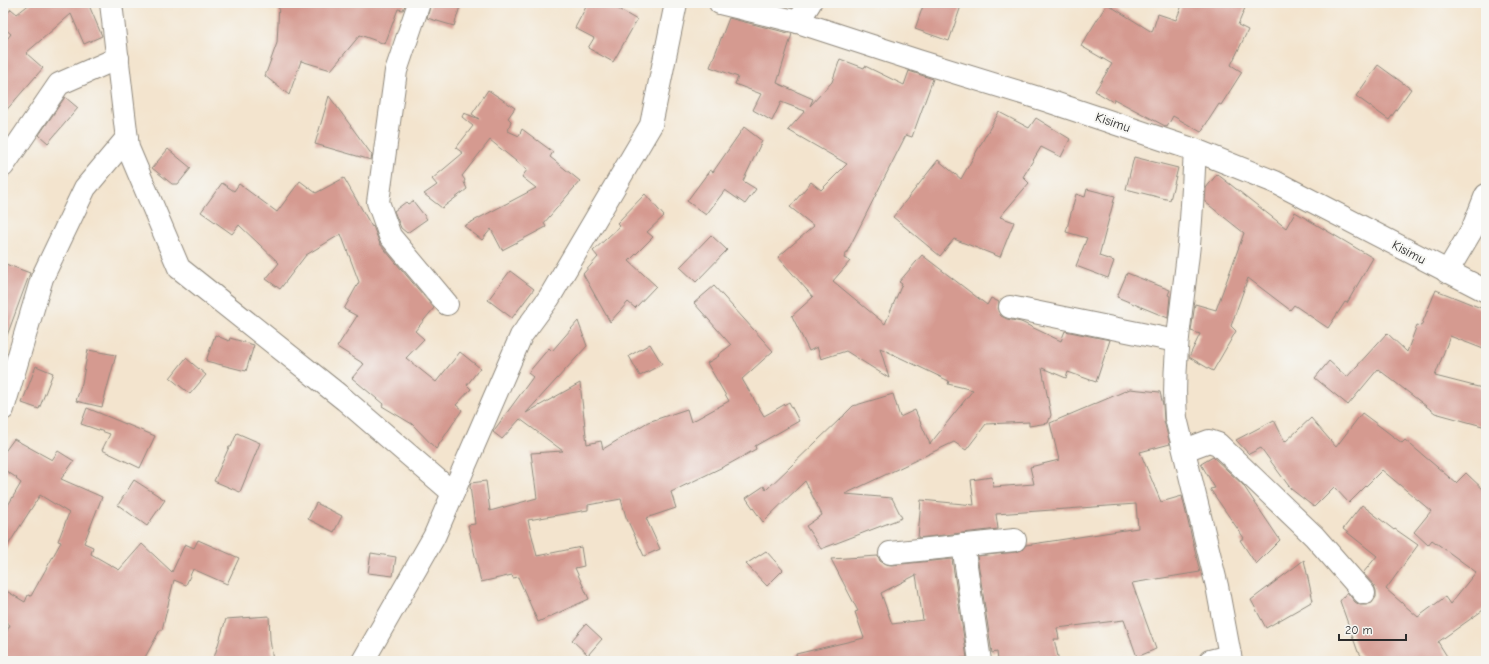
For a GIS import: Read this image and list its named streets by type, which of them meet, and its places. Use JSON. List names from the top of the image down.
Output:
{
  "streets": {
    "street": ["Kisimu"]
  },
  "scale_bar": "20 m"
}
